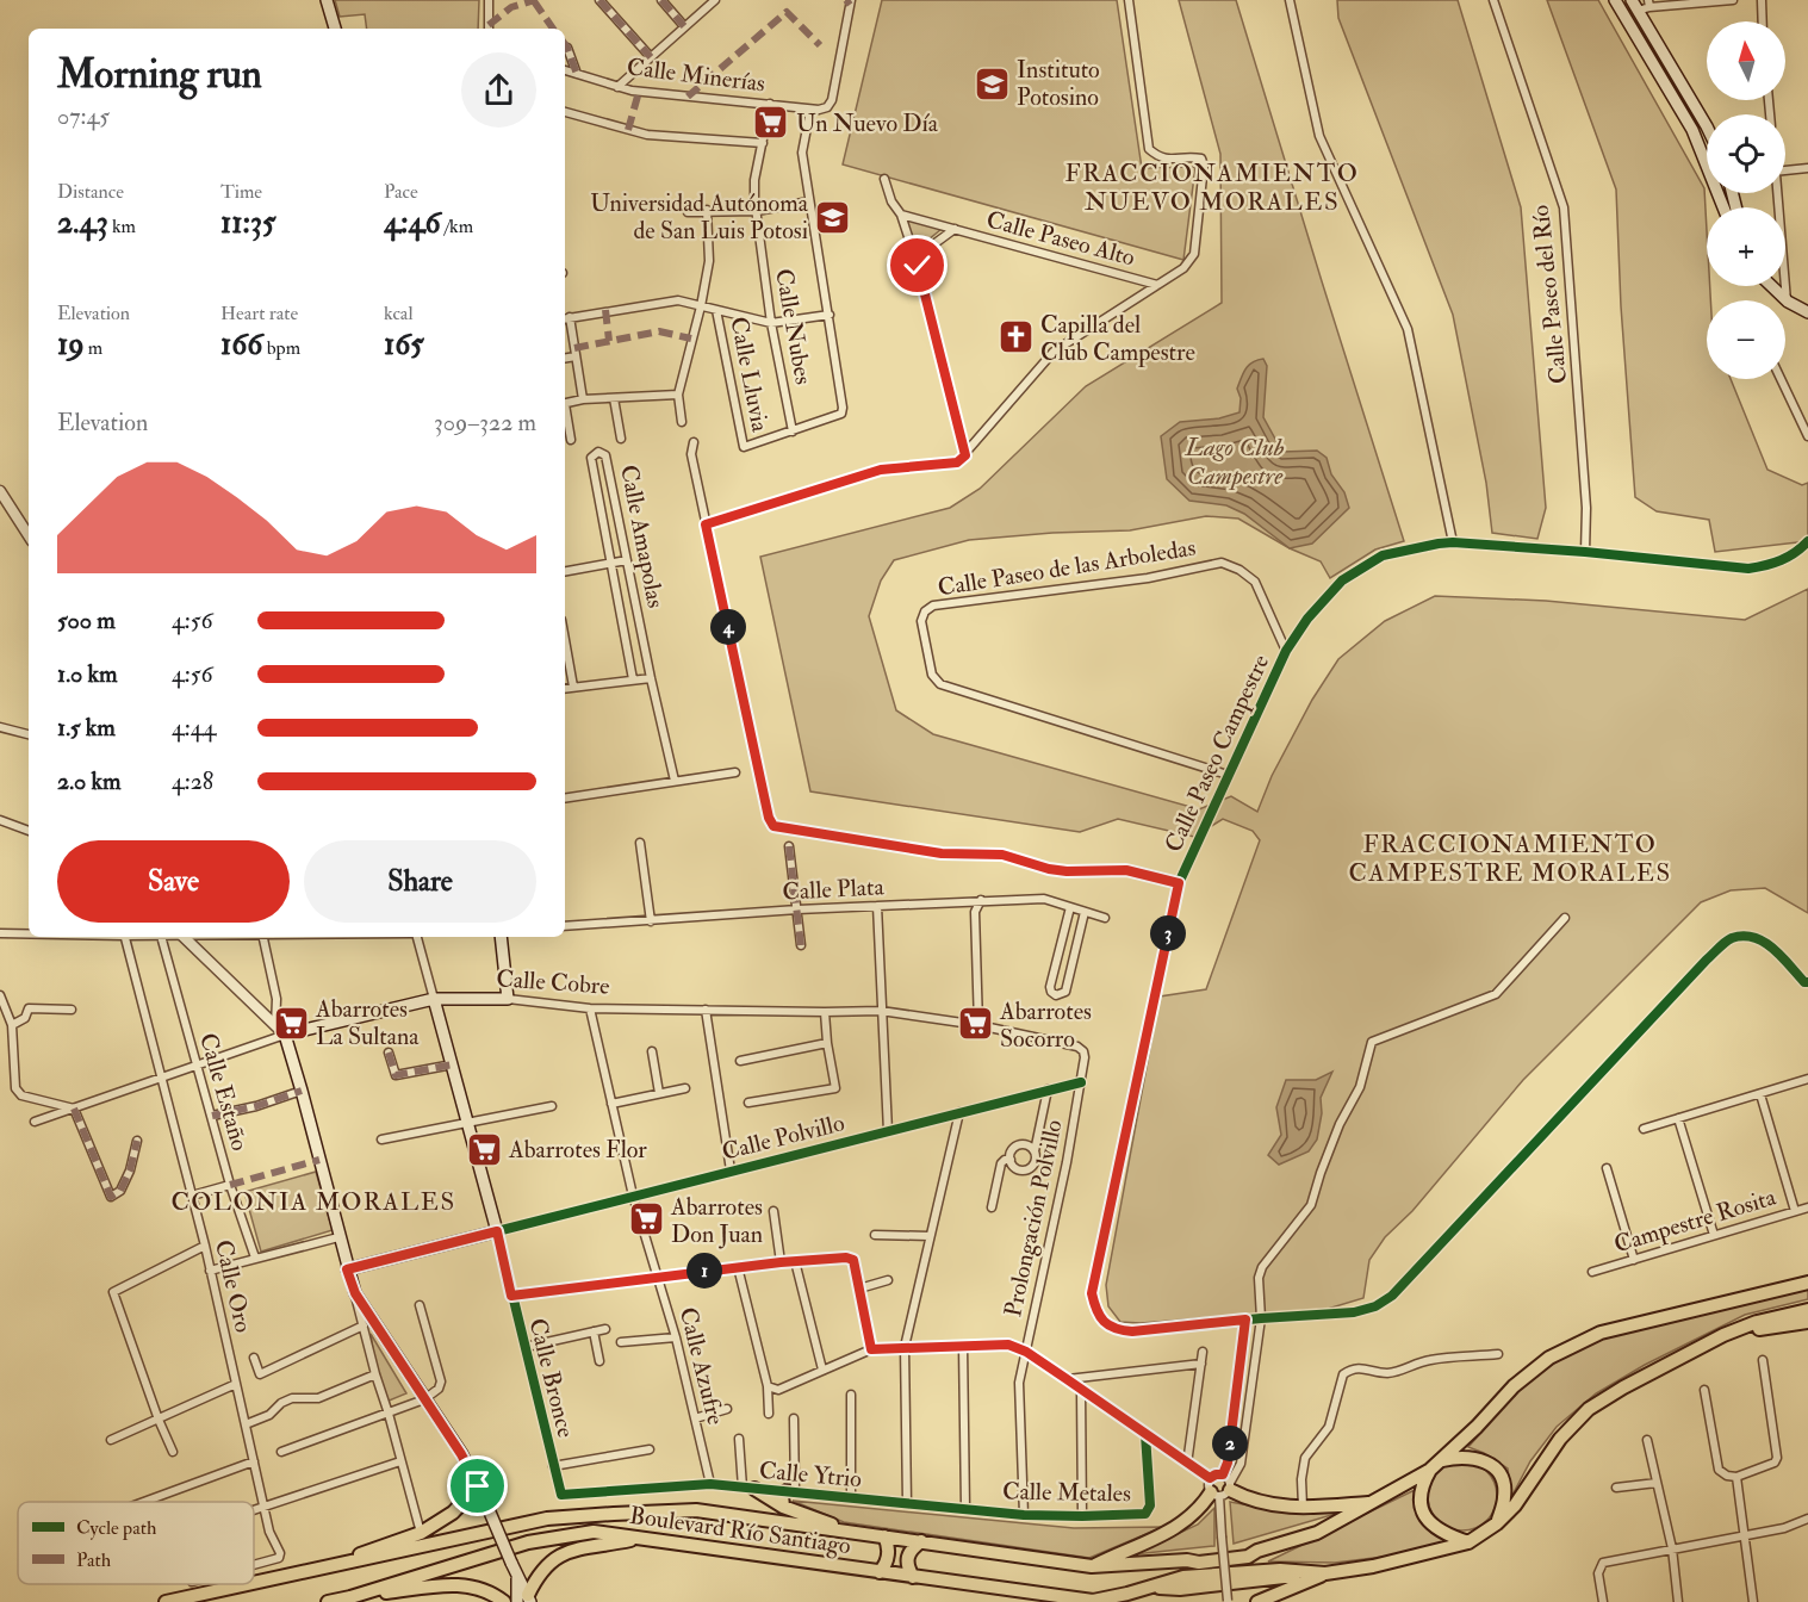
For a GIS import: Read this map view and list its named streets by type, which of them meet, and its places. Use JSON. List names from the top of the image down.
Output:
{
  "streets": {
    "main road": [
      "Calle Cobre",
      "Calle Polvillo",
      "Calle Bronce",
      "Boulevard Río Santiago"
    ],
    "street": [
      "Calle Minerías",
      "Calle Paseo Alto",
      "Calle Paseo del Río",
      "Calle Nubes",
      "Calle Lluvia",
      "Calle Amapolas",
      "Calle Paseo de las Arboledas",
      "Calle Paseo Campestre",
      "Calle Plata",
      "Calle Estaño",
      "Prolongación Polvillo",
      "Campestre Rosita",
      "Calle Oro",
      "Calle Azufre",
      "Calle Ytrio",
      "Calle Metales"
    ]
  },
  "crossings": [
    ["Calle Minerías", "Calle Nubes"],
    ["Calle Paseo del Río", "Calle Paseo Campestre"],
    ["Calle Nubes", "Calle Lluvia"],
    ["Calle Paseo de las Arboledas", "Calle Paseo Campestre"],
    ["Calle Cobre", "Calle Estaño"],
    ["Calle Cobre", "Prolongación Polvillo"],
    ["Calle Cobre", "Calle Oro"],
    ["Calle Cobre", "Calle Azufre"],
    ["Calle Cobre", "Calle Bronce"],
    ["Calle Polvillo", "Prolongación Polvillo"],
    ["Calle Polvillo", "Calle Azufre"],
    ["Calle Polvillo", "Calle Bronce"],
    ["Prolongación Polvillo", "Calle Metales"],
    ["Calle Azufre", "Calle Ytrio"],
    ["Calle Bronce", "Calle Ytrio"],
    ["Calle Ytrio", "Calle Metales"]
  ],
  "districts": ["FRACCIONAMIENTO NUEVO MORALES", "FRACCIONAMIENTO CAMPESTRE MORALES", "COLONIA MORALES"],
  "water": ["Lago Club Campestre"],
  "places": {
    "school or university": ["Instituto Potosino", "Universidad Autónoma de San Luis Potosi"],
    "supermarket": [
      "Un Nuevo Día",
      "Abarrotes La Sultana",
      "Abarrotes Socorro",
      "Abarrotes Flor",
      "Abarrotes Don Juan"
    ],
    "church": ["Capilla del Club Campestre"]
  },
  "legend": ["Cycle path", "Path"],
  "north": "top",
  "page": {
    "map_buttons": ["+", "−"],
    "heading": ["Morning run", "07:45"],
    "stats": [
      ["Distance", "2.43 km"],
      ["Time", "11:35"],
      ["Pace", "4:46 /km"],
      ["Elevation", "19 m"],
      ["Heart rate", "166 bpm"],
      ["kcal", "165"]
    ],
    "chart": ["Elevation", "309–322 m"],
    "list": [
      {
        "name": "500 m",
        "note": "4:56"
      },
      {
        "name": "1.0 km",
        "note": "4:56"
      },
      {
        "name": "1.5 km",
        "note": "4:44"
      },
      {
        "name": "2.0 km",
        "note": "4:28"
      }
    ],
    "pins": [
      "4",
      "3",
      "1",
      "2"
    ],
    "buttons": ["Save", "Share"]
  }
}
